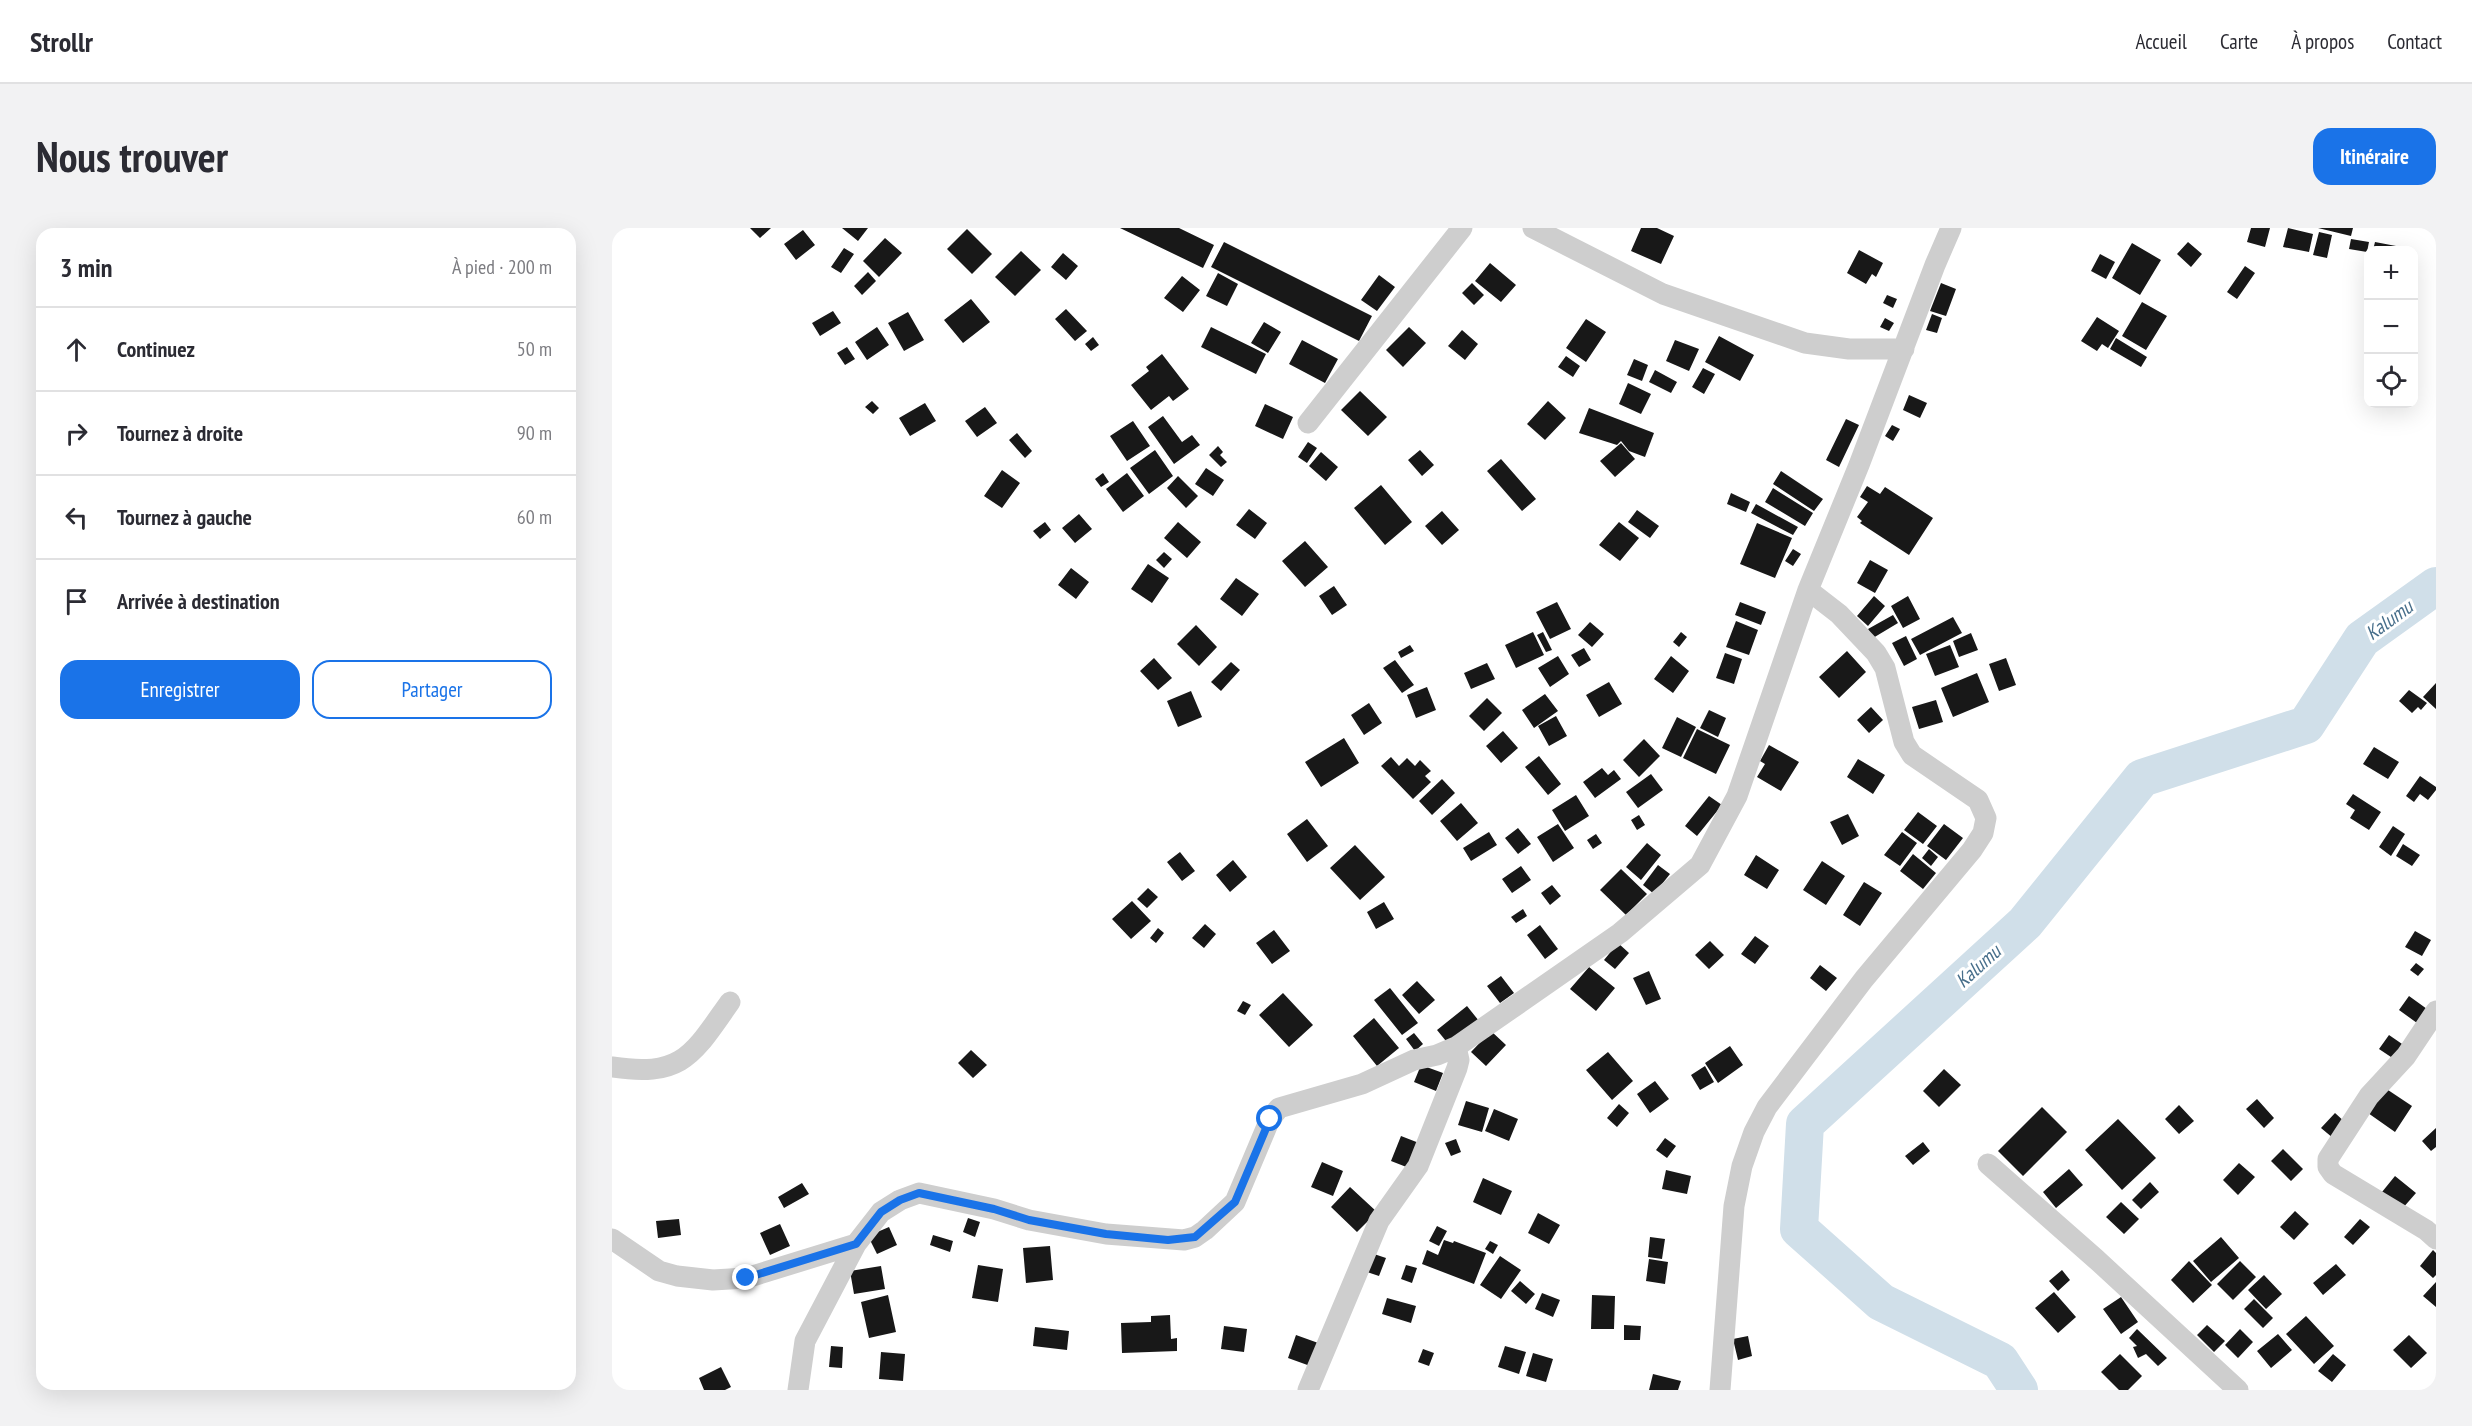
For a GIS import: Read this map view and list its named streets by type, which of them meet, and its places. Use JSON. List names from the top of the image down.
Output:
{
  "water": ["Kalumu"],
  "page": {
    "header": "Strollr",
    "nav": [
      "Accueil",
      "Carte",
      "À propos",
      "Contact"
    ],
    "buttons": [
      "Itinéraire",
      ["Enregistrer", "Partager"]
    ],
    "title": "Nous trouver",
    "heading": ["3 min", "À pied · 200 m"],
    "map_buttons": ["+", "−"],
    "list": [
      ["Continuez", "50 m"],
      ["Tournez à droite", "90 m"],
      ["Tournez à gauche", "60 m"],
      "Arrivée à destination"
    ]
  }
}
